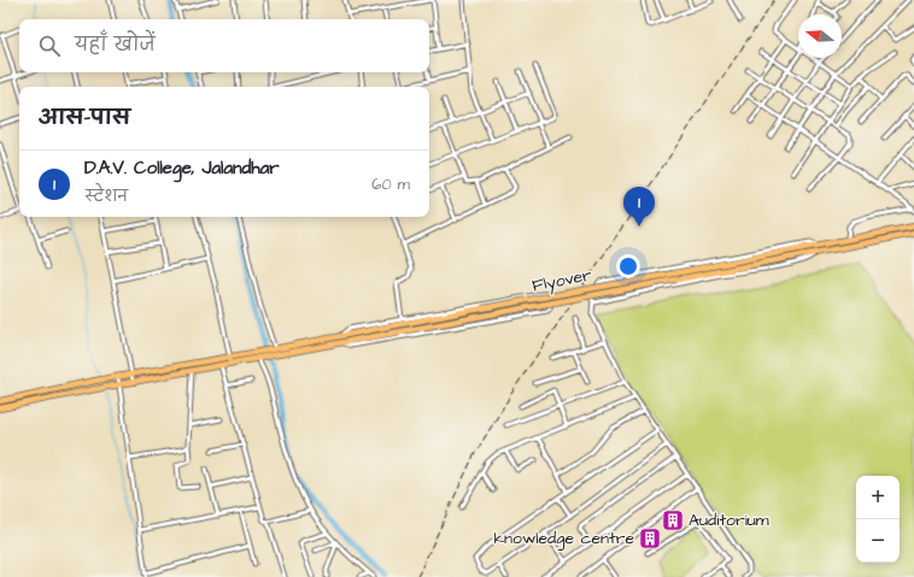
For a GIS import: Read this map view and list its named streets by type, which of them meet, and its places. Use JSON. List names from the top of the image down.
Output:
{
  "streets": {
    "main road": ["Flyover"]
  },
  "places": {
    "building": ["Auditorium", "knowledge centre"]
  },
  "north": "left",
  "page": {
    "search": "यहाँ खोजें",
    "heading": "आस-पास",
    "list": [
      {
        "mark": "1",
        "name": "D.A.V. College, Jalandhar",
        "note": "स्टेशन",
        "value": "60 m"
      }
    ],
    "pins": "1",
    "map_buttons": ["+", "−"]
  }
}
